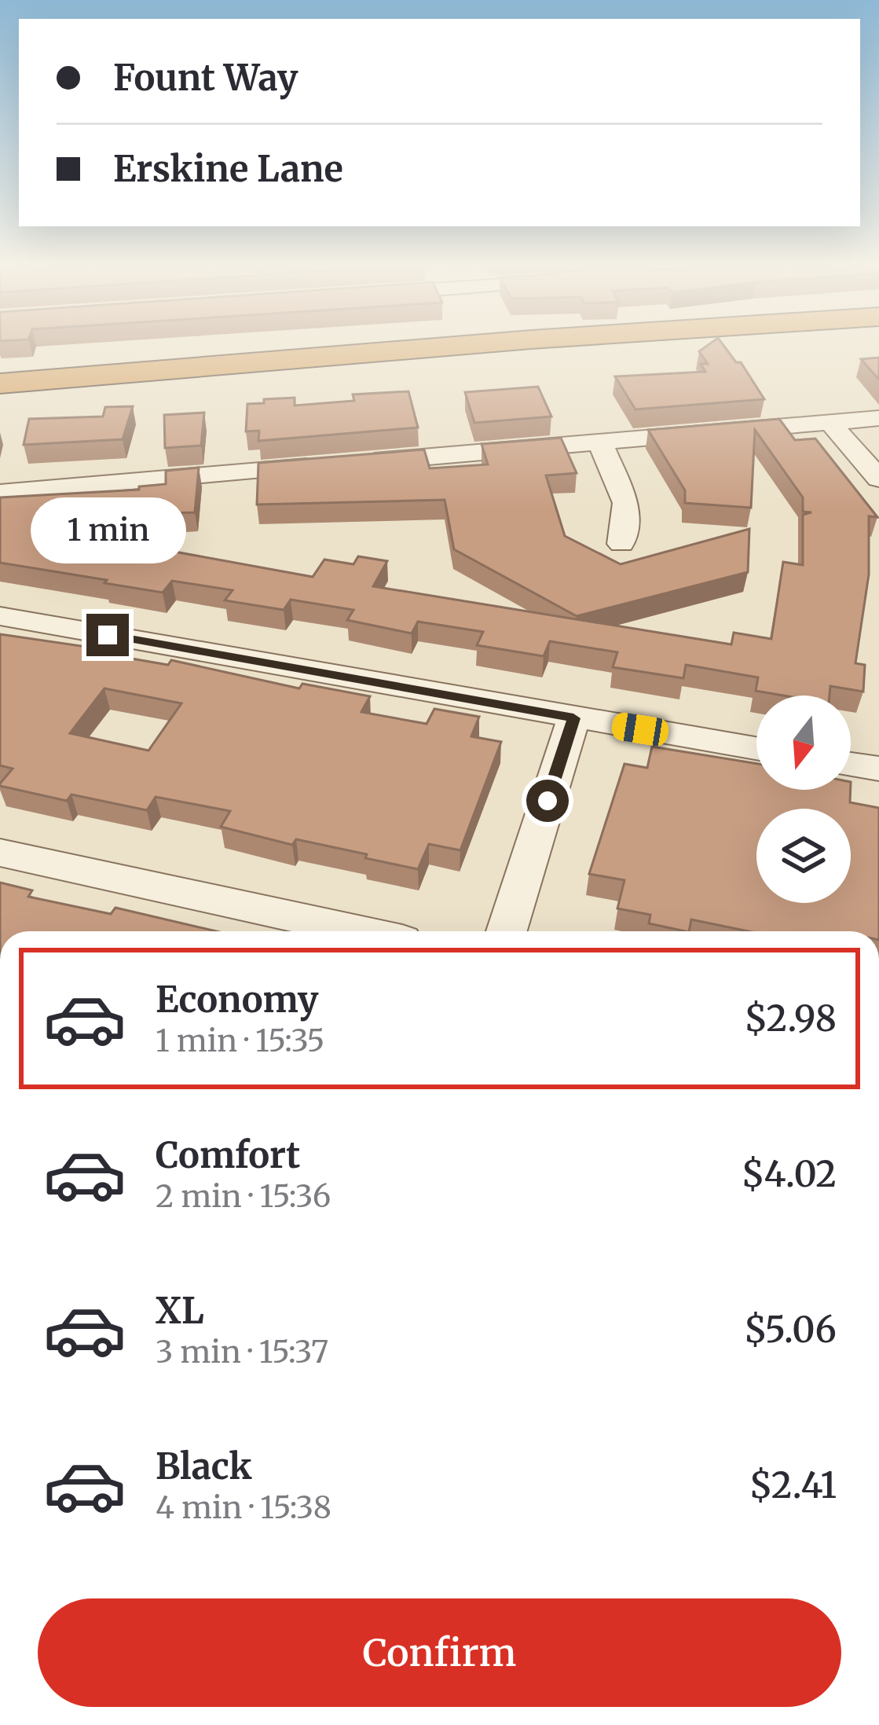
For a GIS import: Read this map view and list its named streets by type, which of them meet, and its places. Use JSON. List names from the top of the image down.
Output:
{
  "north": "bottom",
  "page": {
    "banner": ["Fount Way", "Erskine Lane"],
    "bubble": "1 min",
    "list": [
      {
        "name": "Economy",
        "note": "1 min · 15:35",
        "value": "$2.98"
      },
      {
        "name": "Comfort",
        "note": "2 min · 15:36",
        "value": "$4.02"
      },
      {
        "name": "XL",
        "note": "3 min · 15:37",
        "value": "$5.06"
      },
      {
        "name": "Black",
        "note": "4 min · 15:38",
        "value": "$2.41"
      }
    ],
    "buttons": "Confirm"
  }
}
